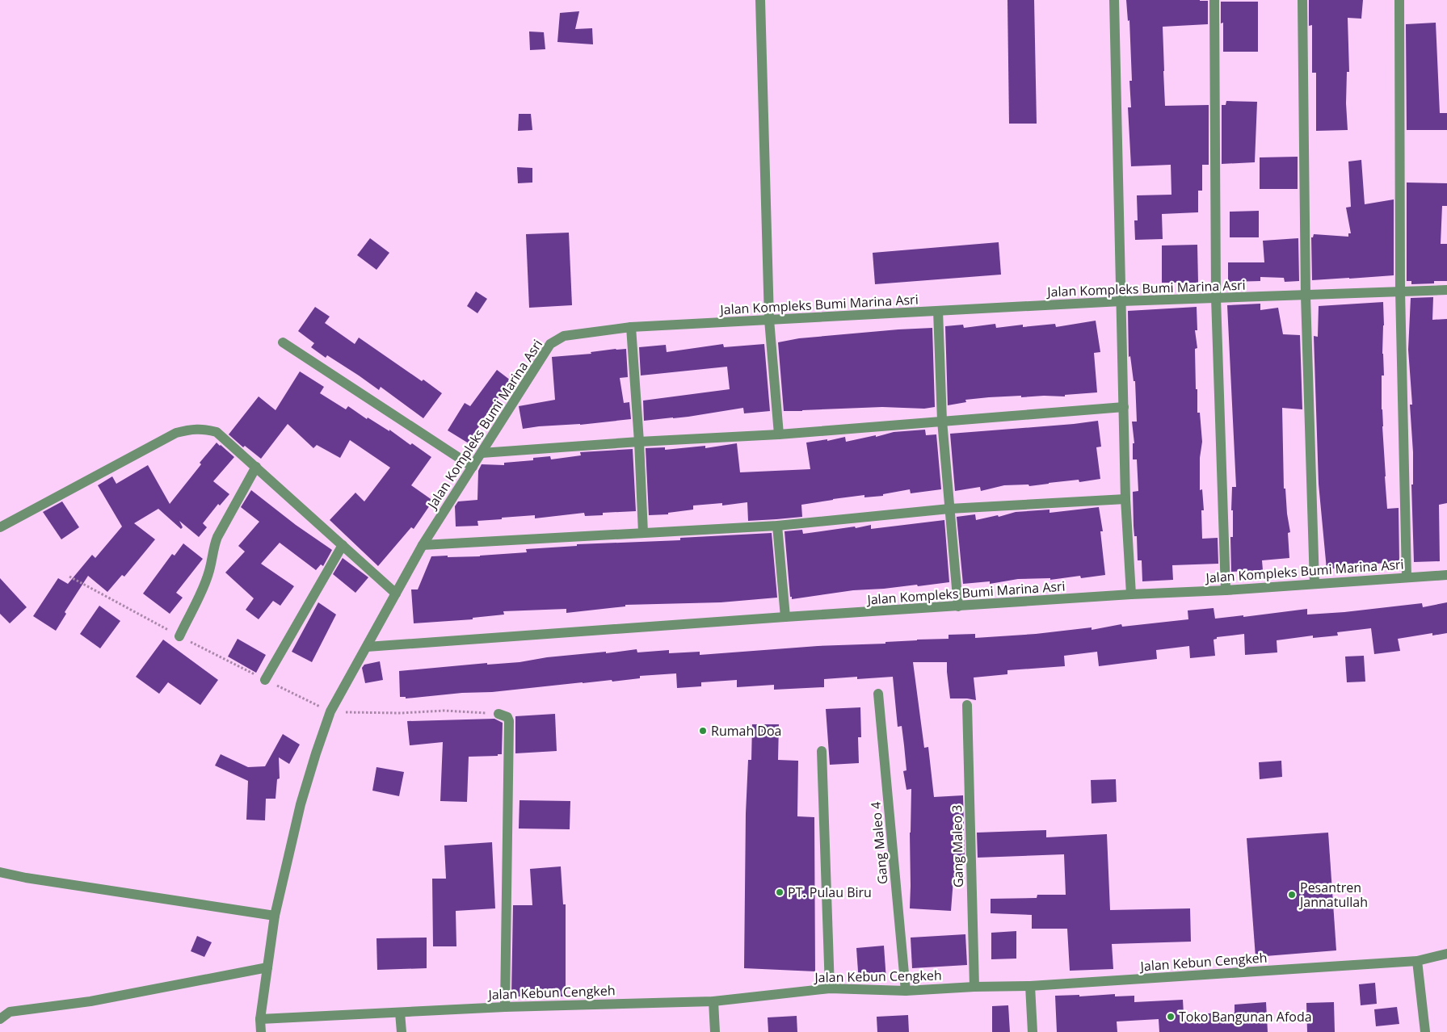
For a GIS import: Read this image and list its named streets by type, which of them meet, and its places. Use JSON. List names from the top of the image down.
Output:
{
  "streets": {
    "street": [
      "Jalan Kompleks Bumi Marina Asri",
      "Gang Maleo 4",
      "Gang Maleo 3",
      "Jalan Kebun Cengkeh"
    ]
  },
  "crossings": [
    ["Jalan Kompleks Bumi Marina Asri", "Jalan Kebun Cengkeh"],
    ["Gang Maleo 4", "Jalan Kebun Cengkeh"],
    ["Gang Maleo 3", "Jalan Kebun Cengkeh"]
  ],
  "places": [
    "Rumah Doa",
    "PT. Pulau Biru",
    "Pesantren Jannatullah",
    "Toko Bangunan Afoda"
  ]
}
